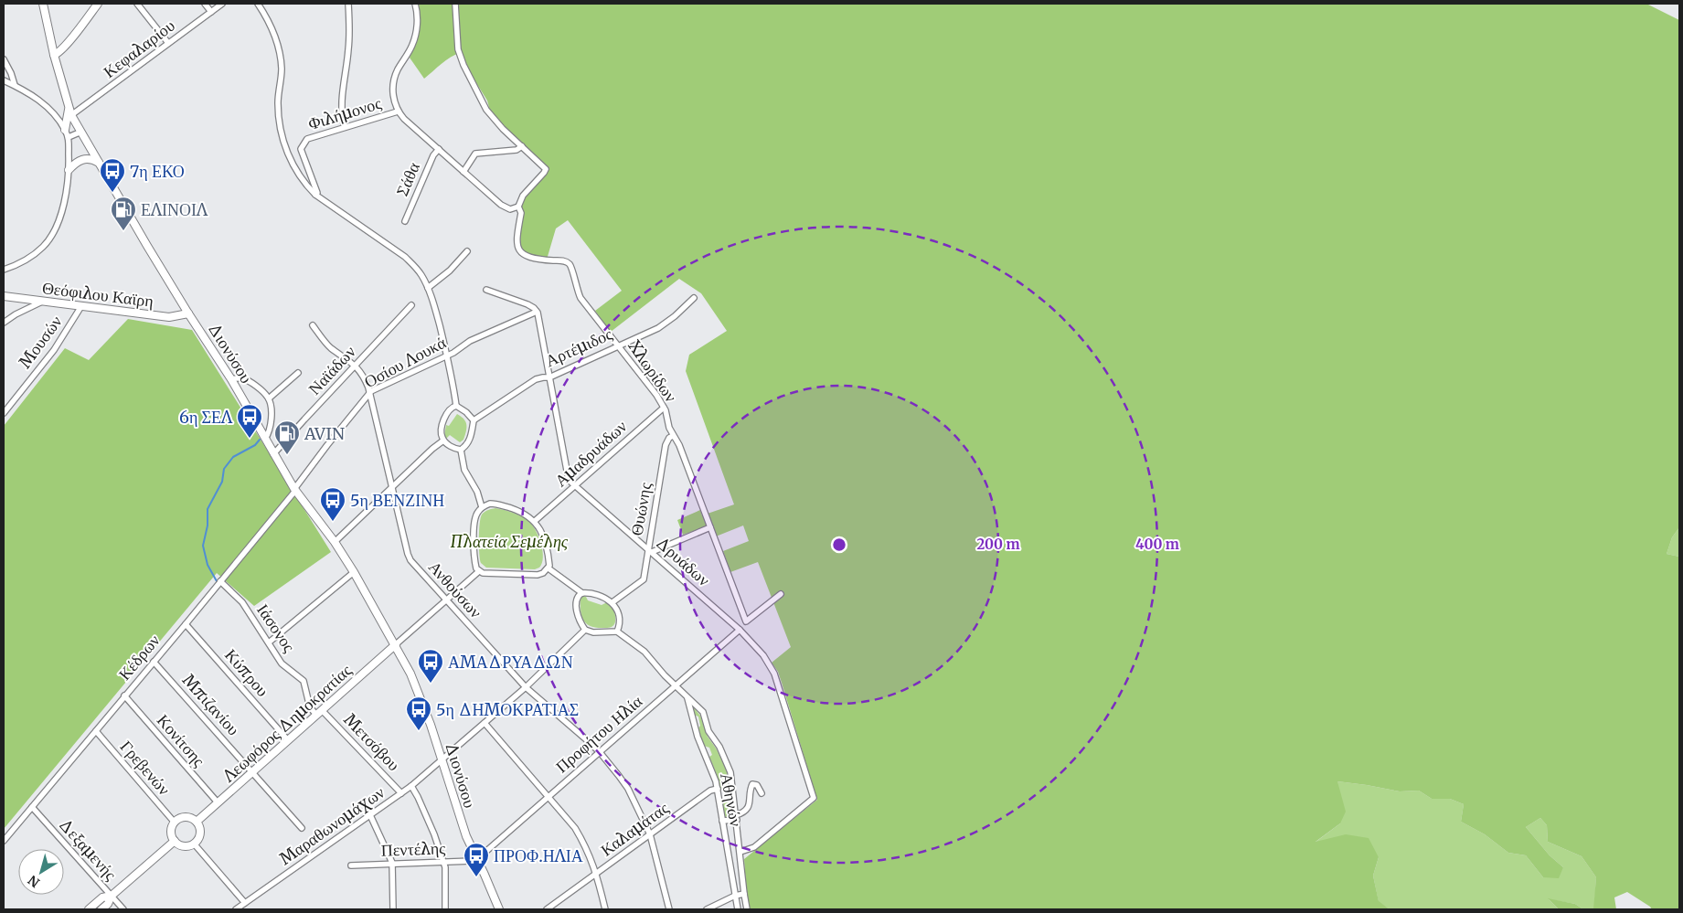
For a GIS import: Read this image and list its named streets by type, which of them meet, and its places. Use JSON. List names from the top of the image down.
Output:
{
  "streets": {
    "main road": ["Θεόφιλου Καϊρη", "Διονύσου", "Λεωφόρος Δημοκρατίας"],
    "street": [
      "Κεφαλαρίου",
      "Φιλήμονος",
      "Σάθα",
      "Μουσών",
      "Αρτέμιδος",
      "Οσίου Λουκά",
      "Ναϊάδων",
      "Χλωρίδων",
      "Αμαδρυάδων",
      "Θυώνης",
      "Δρυάδων",
      "Ανθούσων",
      "Ιάσονος",
      "Κέδρων",
      "Κύπρου",
      "Μπιζανίου",
      "Προφήτου Ηλία",
      "Κονίτσης",
      "Μετσόβου",
      "Γρεβενών",
      "Αθηνών",
      "Μαραθωνομάχων",
      "Καλαμάτας",
      "Δεξαμενής",
      "Πεντέλης"
    ]
  },
  "crossings": [
    ["Κεφαλαρίου", "Διονύσου"],
    ["Θεόφιλου Καϊρη", "Μουσών"],
    ["Θεόφιλου Καϊρη", "Διονύσου"],
    ["Αρτέμιδος", "Χλωρίδων"],
    ["Αρτέμιδος", "Δρυάδων"],
    ["Διονύσου", "Οσίου Λουκά"],
    ["Διονύσου", "Ναϊάδων"],
    ["Διονύσου", "Κέδρων"],
    ["Διονύσου", "Λεωφόρος Δημοκρατίας"],
    ["Διονύσου", "Προφήτου Ηλία"],
    ["Διονύσου", "Μαραθωνομάχων"],
    ["Διονύσου", "Πεντέλης"],
    ["Οσίου Λουκά", "Δρυάδων"],
    ["Οσίου Λουκά", "Ανθούσων"],
    ["Οσίου Λουκά", "Κέδρων"],
    ["Ναϊάδων", "Ανθούσων"],
    ["Χλωρίδων", "Αμαδρυάδων"],
    ["Χλωρίδων", "Θυώνης"],
    ["Αμαδρυάδων", "Δρυάδων"],
    ["Θυώνης", "Δρυάδων"],
    ["Θυώνης", "Αθηνών"],
    ["Δρυάδων", "Προφήτου Ηλία"],
    ["Δρυάδων", "Αθηνών"],
    ["Ανθούσων", "Προφήτου Ηλία"],
    ["Ανθούσων", "Καλαμάτας"],
    ["Ιάσονος", "Κέδρων"],
    ["Ιάσονος", "Λεωφόρος Δημοκρατίας"],
    ["Ιάσονος", "Μετσόβου"],
    ["Κέδρων", "Κύπρου"],
    ["Κέδρων", "Μπιζανίου"],
    ["Κέδρων", "Κονίτσης"],
    ["Κέδρων", "Γρεβενών"],
    ["Κέδρων", "Δεξαμενής"],
    ["Κύπρου", "Λεωφόρος Δημοκρατίας"],
    ["Μπιζανίου", "Λεωφόρος Δημοκρατίας"],
    ["Λεωφόρος Δημοκρατίας", "Κονίτσης"],
    ["Λεωφόρος Δημοκρατίας", "Μετσόβου"],
    ["Λεωφόρος Δημοκρατίας", "Γρεβενών"],
    ["Προφήτου Ηλία", "Αθηνών"],
    ["Προφήτου Ηλία", "Πεντέλης"],
    ["Μετσόβου", "Μαραθωνομάχων"],
    ["Μετσόβου", "Πεντέλης"],
    ["Αθηνών", "Καλαμάτας"]
  ],
  "parks": ["Πλατεία Σεμέλης"],
  "places": {
    "bus stop": [
      "7η ΕΚΟ",
      "6η ΣΕΛ",
      "5η ΒΕΝΖΙΝΗ",
      "ΑΜΑΔΡΥΑΔΩΝ",
      "5η ΔΗΜΟΚΡΑΤΙΑΣ",
      "ΠΡΟΦ.ΗΛΙΑ"
    ],
    "fuel station": ["ΕΛΙΝΟΙΛ", "AVIN"]
  },
  "north": "bottom left",
  "rings": ["200 m", "400 m"]
}
